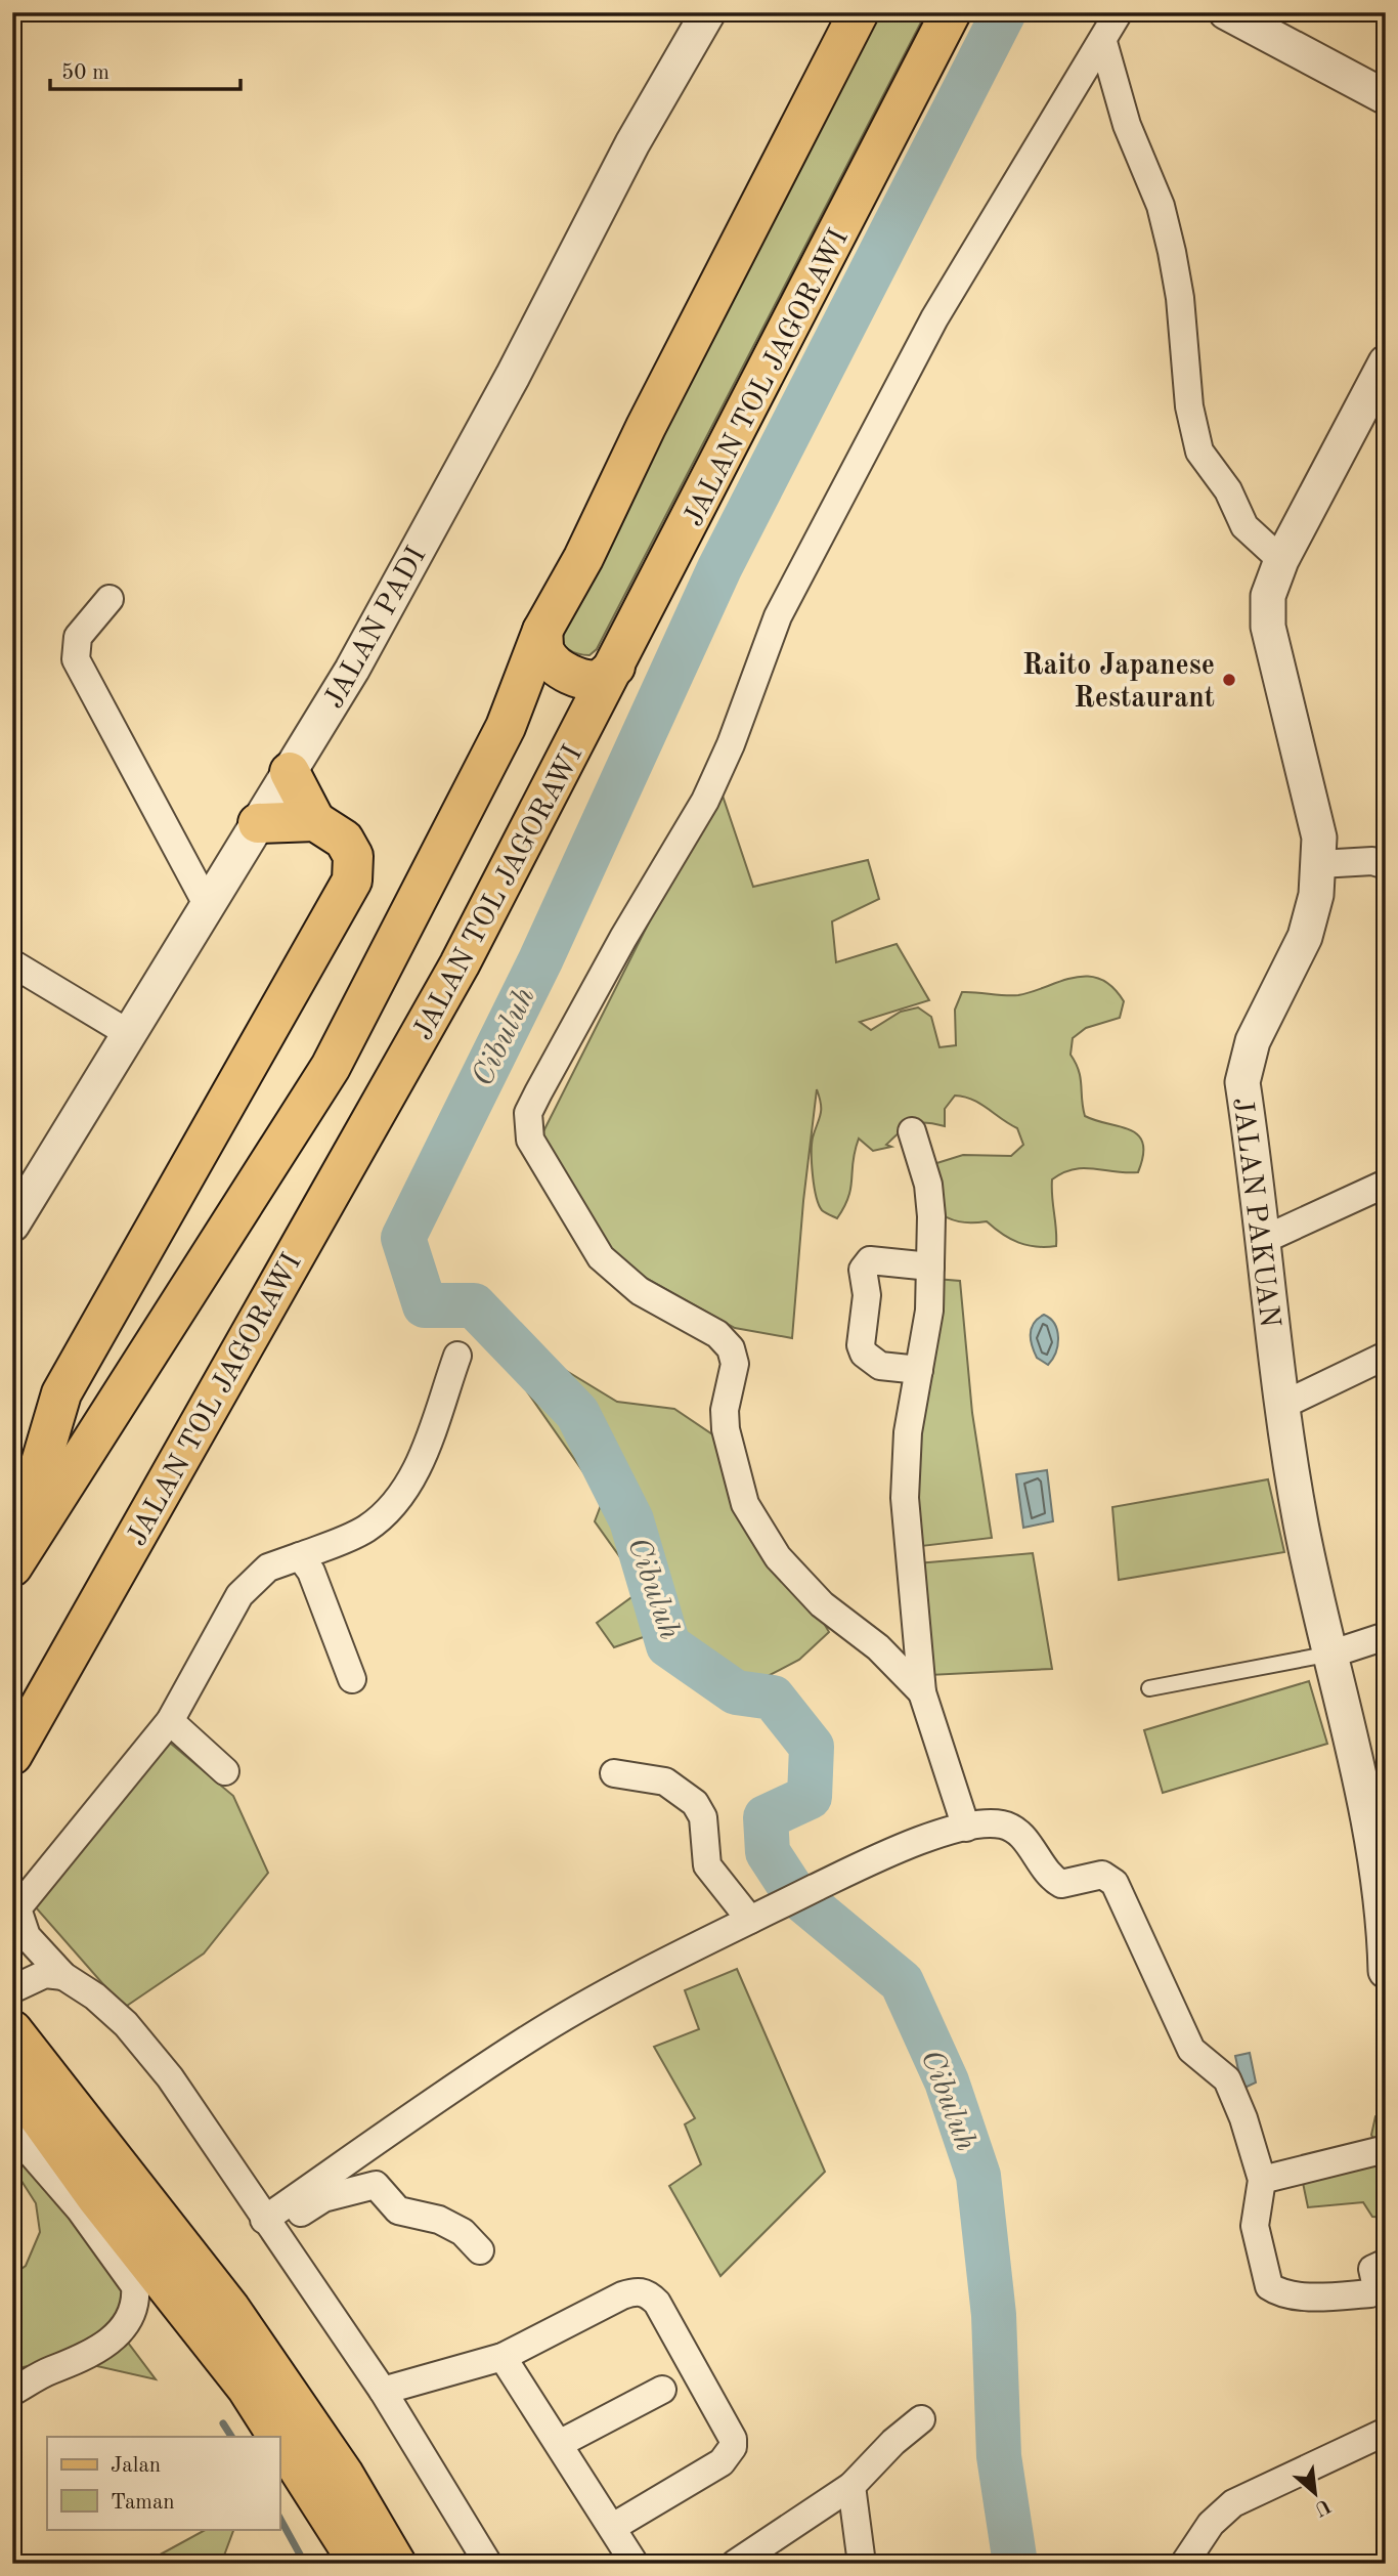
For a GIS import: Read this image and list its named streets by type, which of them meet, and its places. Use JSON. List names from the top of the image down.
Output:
{
  "streets": {
    "main road": ["JALAN TOL JAGORAWI"],
    "street": ["JALAN PADI", "JALAN PAKUAN"]
  },
  "water": ["Cibuluh"],
  "places": ["Raito Japanese Restaurant"],
  "legend": ["Jalan", "Taman"],
  "scale_bar": "50 m",
  "north": "bottom right"
}
